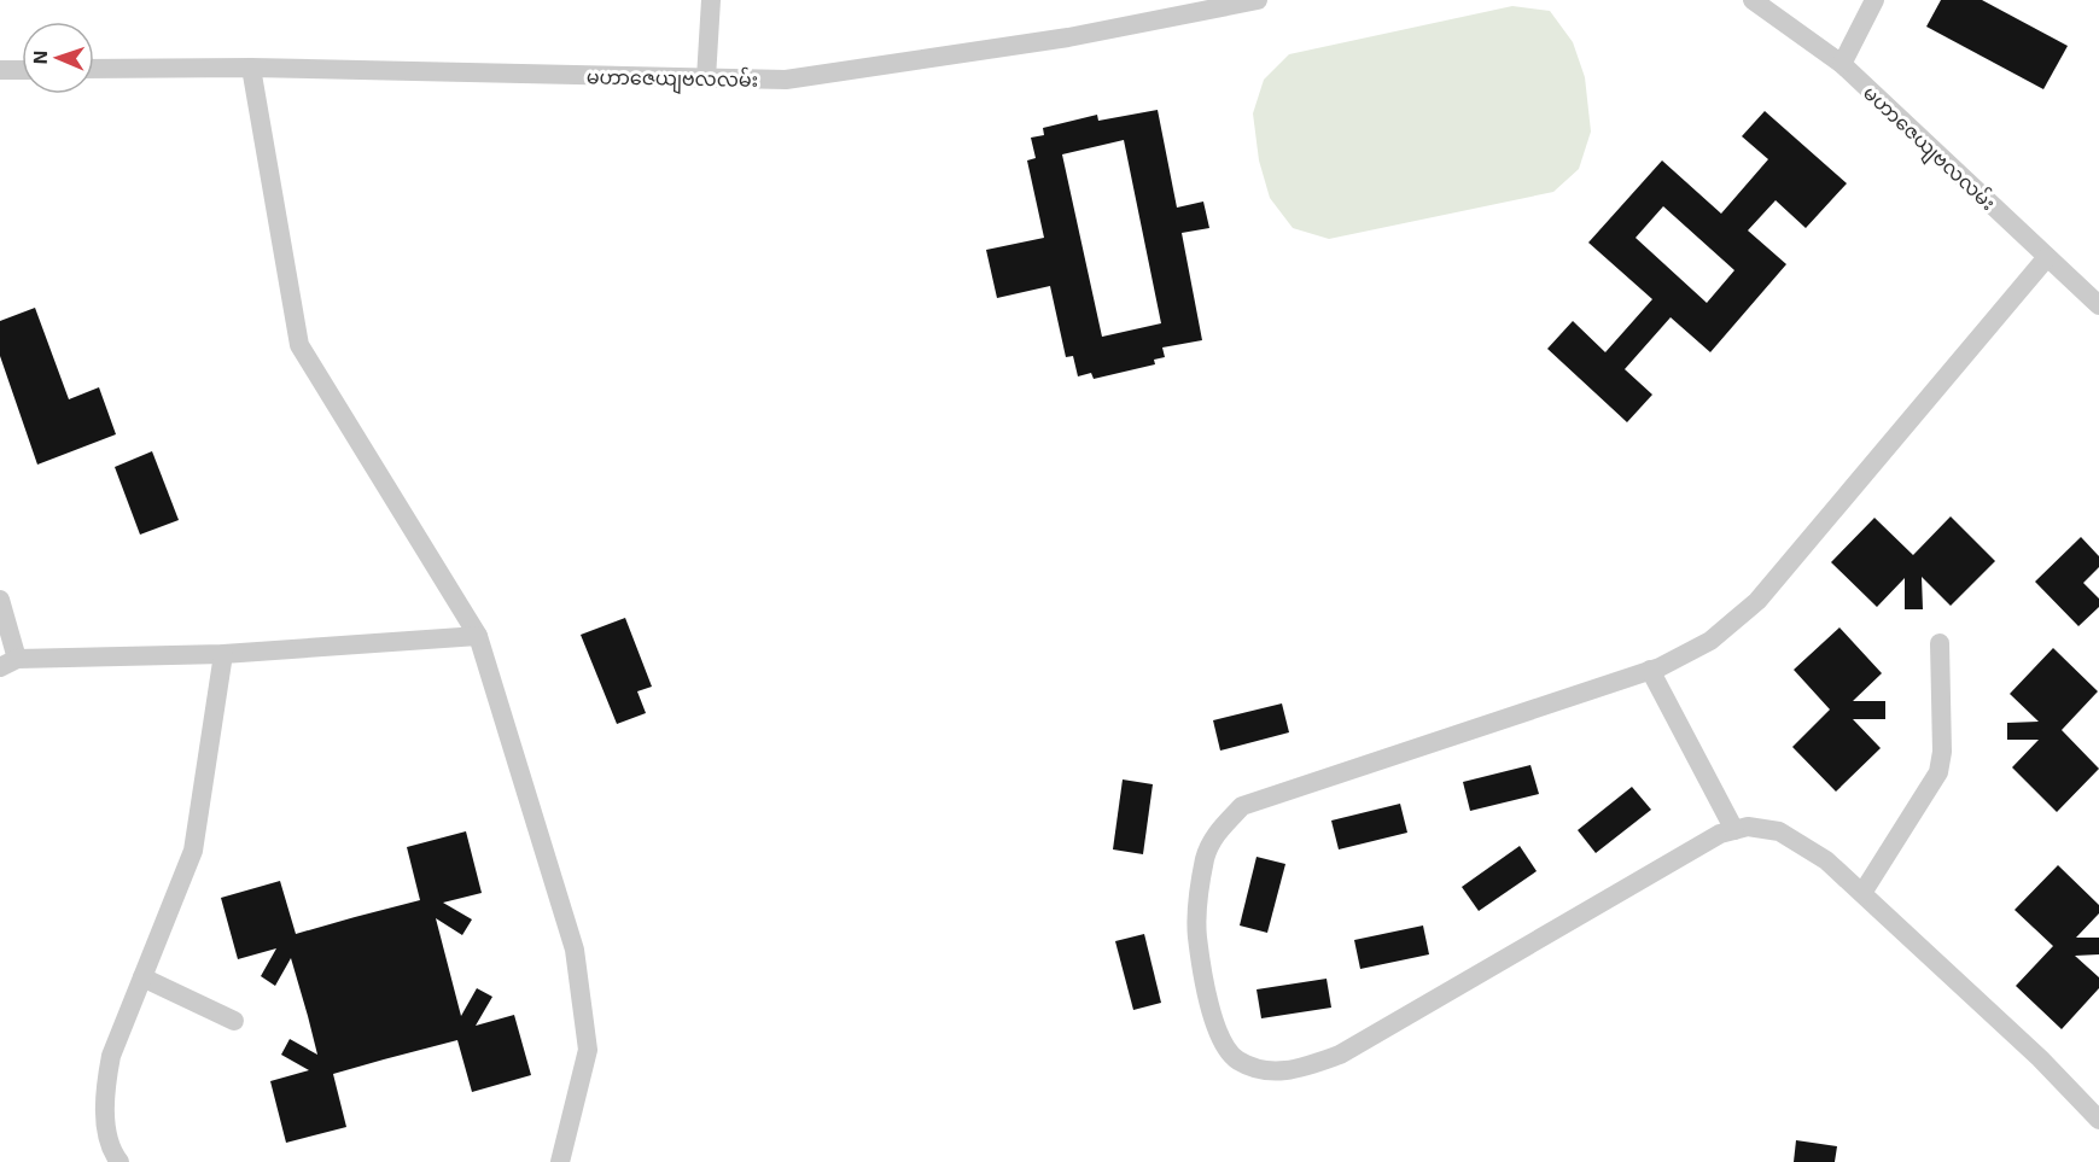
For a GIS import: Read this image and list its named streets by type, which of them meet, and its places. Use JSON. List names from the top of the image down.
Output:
{
  "streets": {
    "street": ["မဟာဇေယျဗလလမ်း"]
  },
  "north": "left"
}
